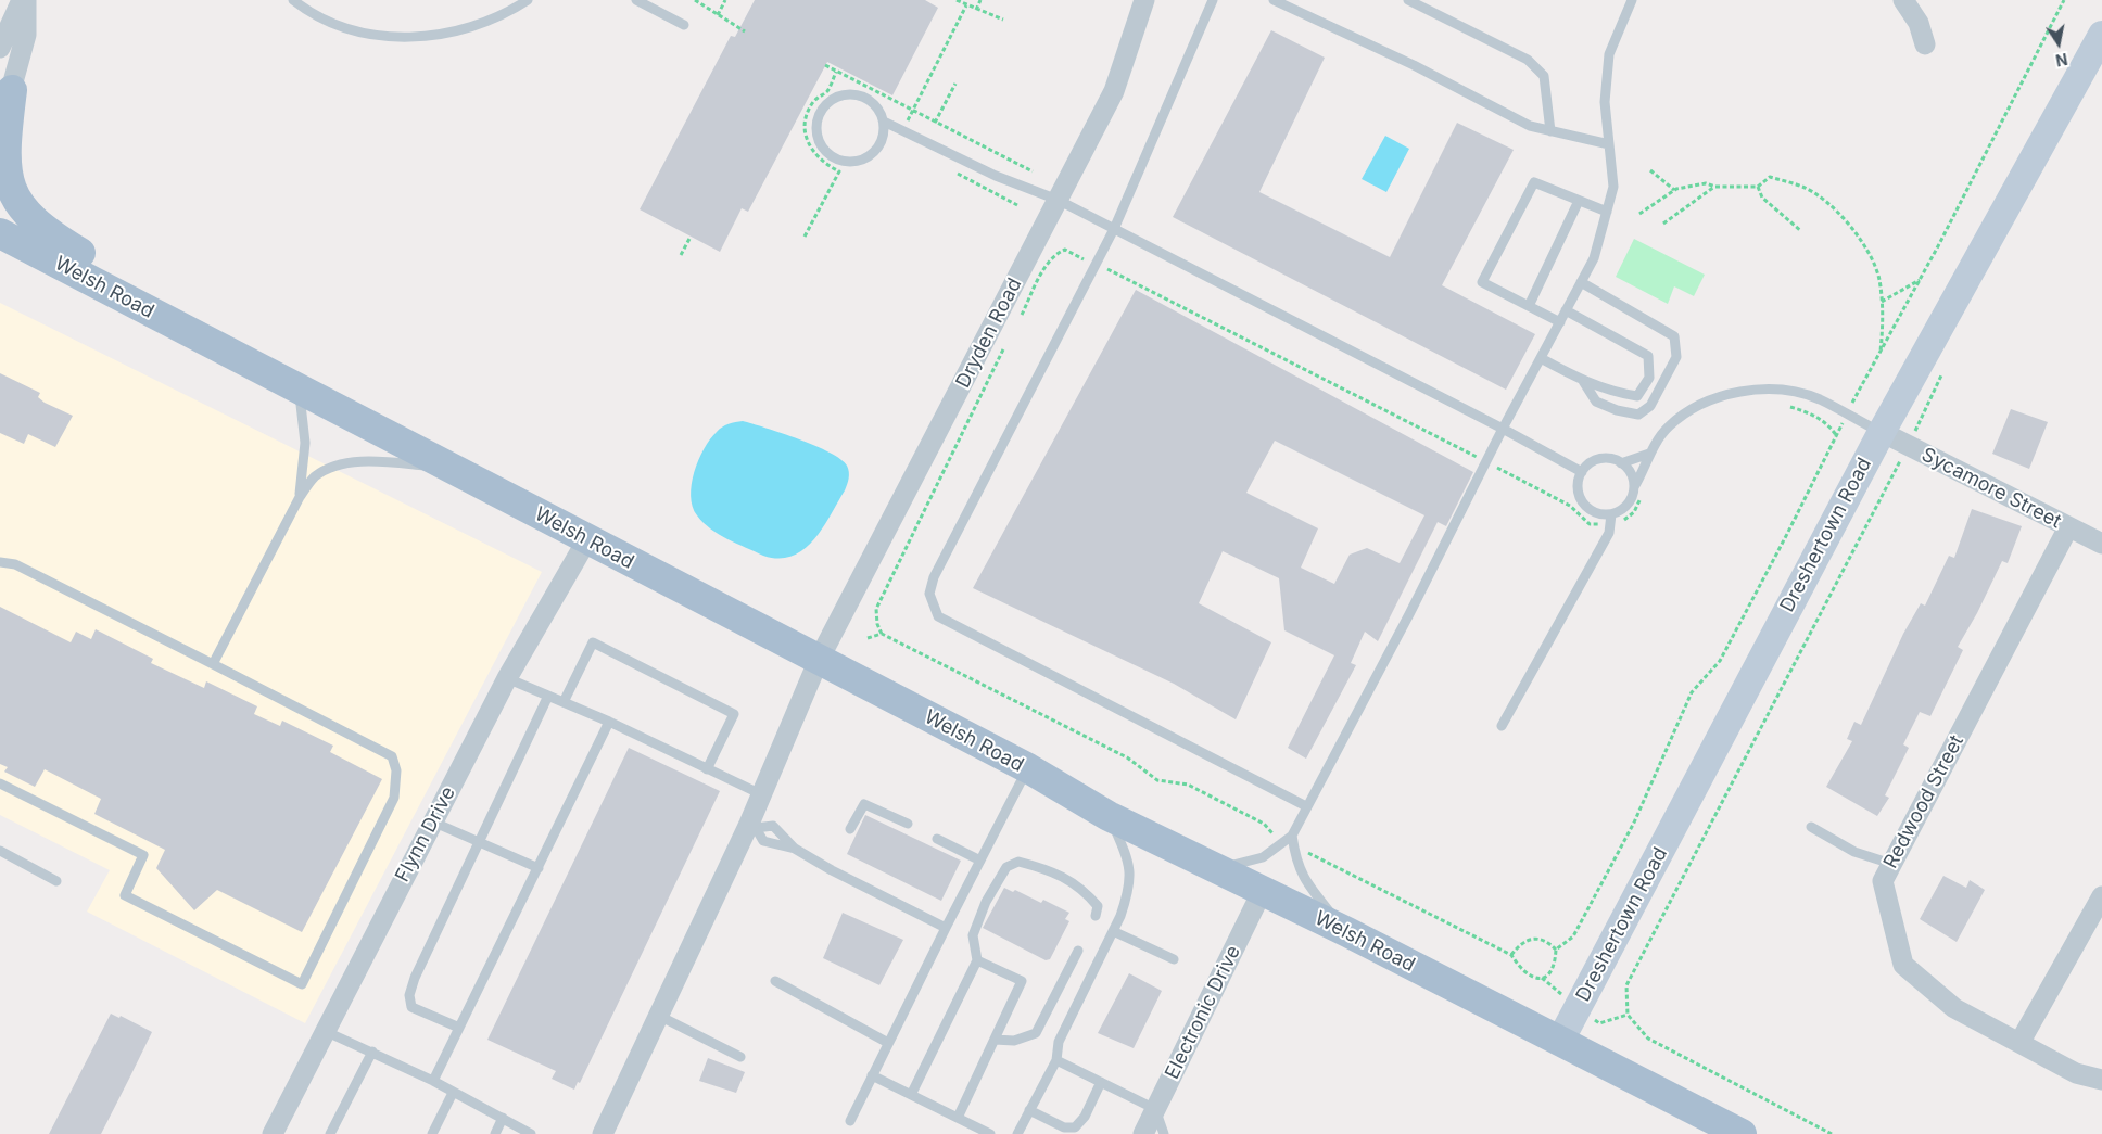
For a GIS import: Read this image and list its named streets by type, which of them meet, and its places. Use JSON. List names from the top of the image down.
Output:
{
  "streets": {
    "main road": ["Welsh Road", "Dreshertown Road"],
    "street": [
      "Dryden Road",
      "Sycamore Street",
      "Redwood Street",
      "Flynn Drive",
      "Electronic Drive"
    ]
  },
  "crossings": [
    ["Welsh Road", "Dryden Road"],
    ["Welsh Road", "Dreshertown Road"],
    ["Welsh Road", "Flynn Drive"],
    ["Welsh Road", "Electronic Drive"],
    ["Sycamore Street", "Dreshertown Road"],
    ["Sycamore Street", "Redwood Street"]
  ],
  "north": "bottom"
}
